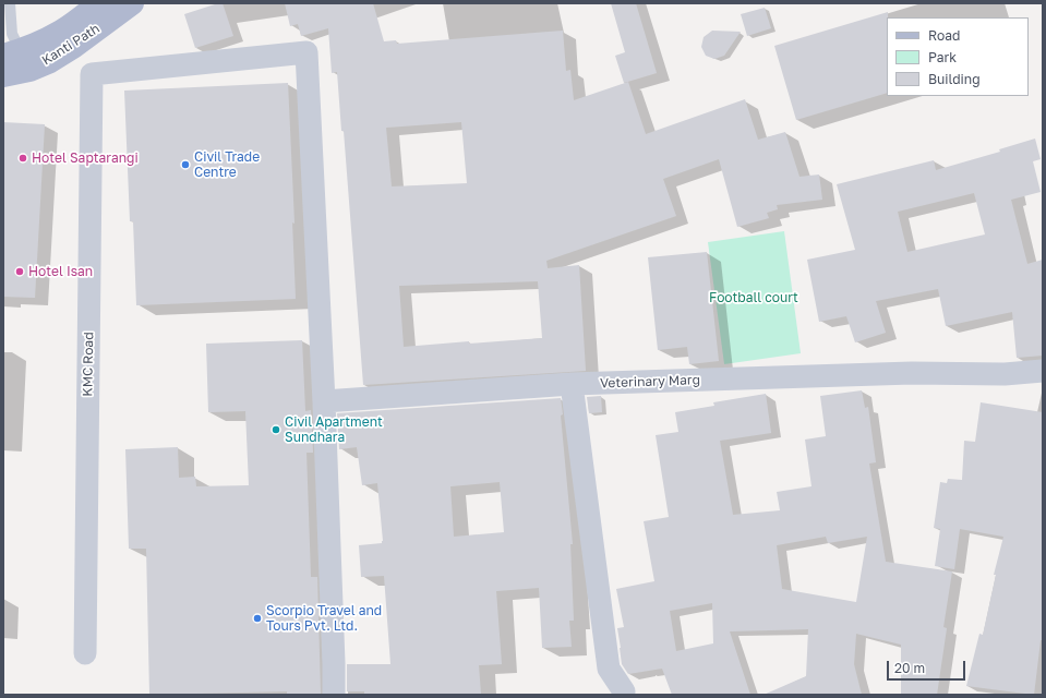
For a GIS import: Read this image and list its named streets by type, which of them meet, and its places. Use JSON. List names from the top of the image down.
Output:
{
  "streets": {
    "main road": ["Kanti Path"],
    "street": ["KMC Road", "Veterinary Marg"]
  },
  "parks": ["Football court"],
  "places": [
    "Hotel Saptarangi",
    "Civil Trade Centre",
    "Hotel Isan",
    "Civil Apartment Sundhara",
    "Scorpio Travel and Tours Pvt. Ltd."
  ],
  "legend": ["Road", "Park", "Building"],
  "scale_bar": "20 m"
}
